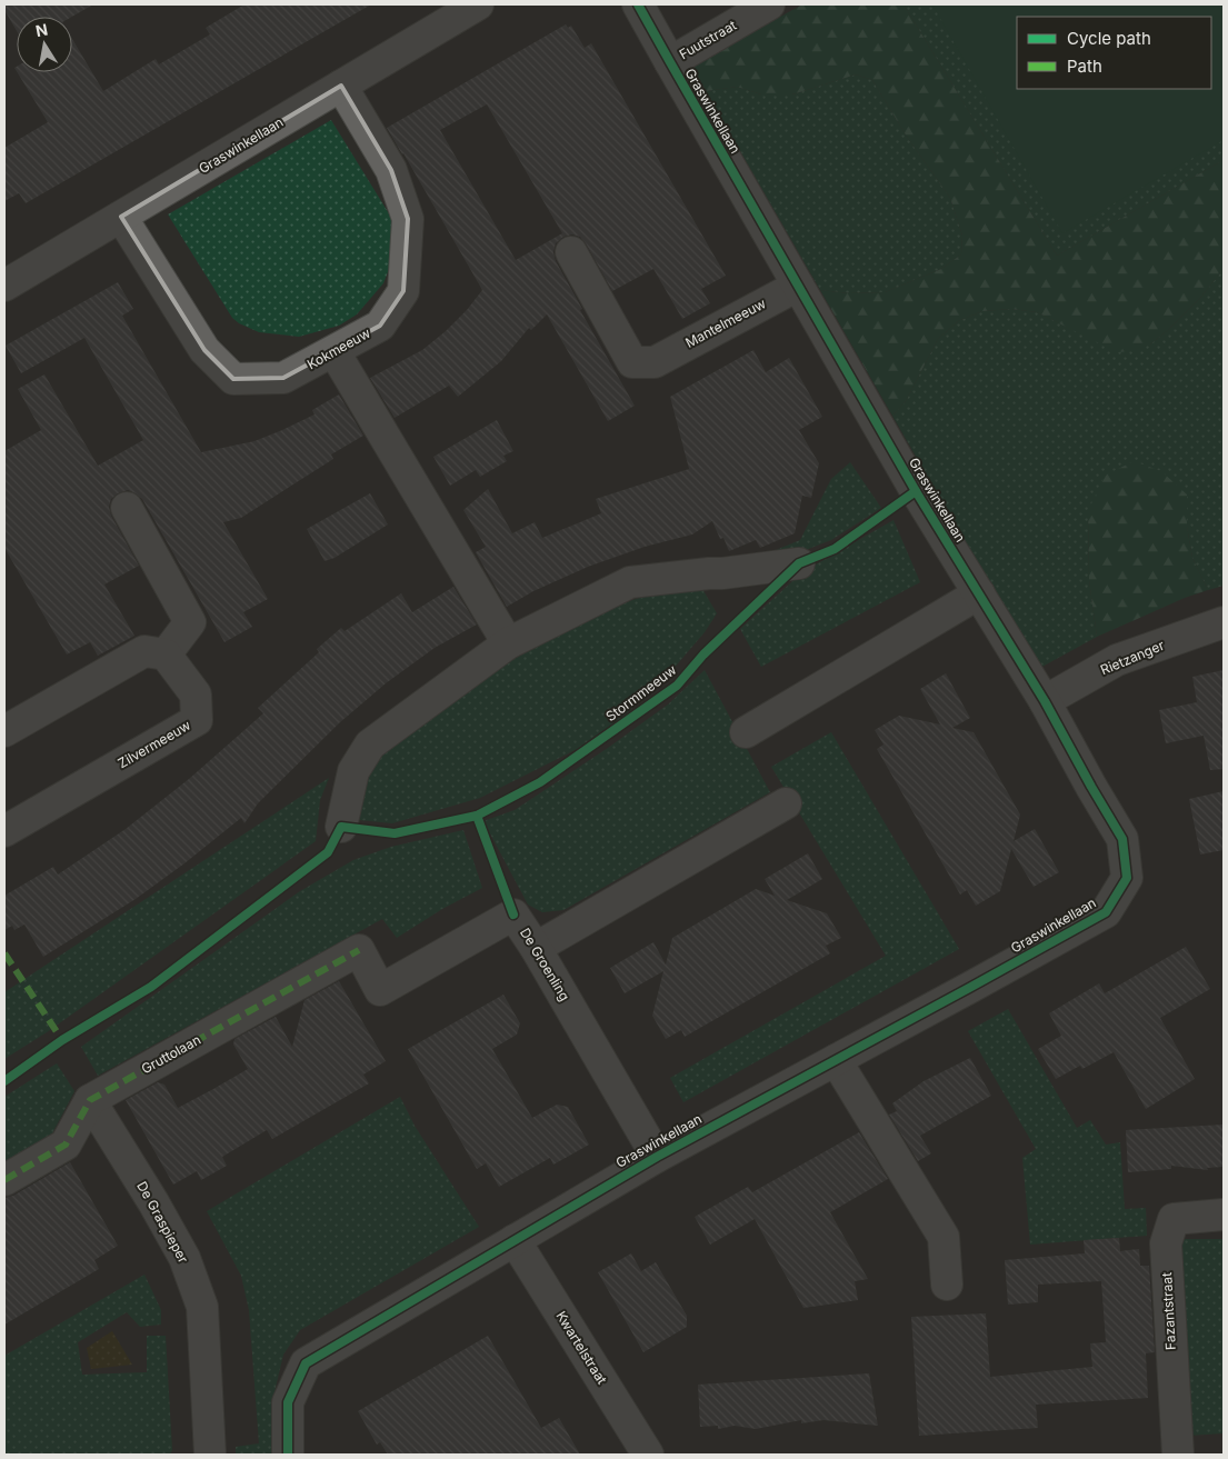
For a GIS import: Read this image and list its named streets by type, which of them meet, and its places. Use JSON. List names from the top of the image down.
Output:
{
  "streets": {
    "street": [
      "Fuutstraat",
      "Graswinkellaan",
      "Mantelmeeuw",
      "Kokmeeuw",
      "Rietzanger",
      "Zilvermeeuw",
      "De Groenling",
      "Gruttolaan",
      "De Graspieper",
      "Fazantstraat",
      "Kwartelstraat"
    ],
    "cycle path": ["Stormmeeuw"]
  },
  "crossings": [
    ["Fuutstraat", "Graswinkellaan"],
    ["Graswinkellaan", "Mantelmeeuw"],
    ["Graswinkellaan", "Kokmeeuw"],
    ["Graswinkellaan", "Rietzanger"],
    ["Graswinkellaan", "De Groenling"],
    ["Graswinkellaan", "Kwartelstraat"],
    ["De Groenling", "Gruttolaan"],
    ["Gruttolaan", "De Graspieper"]
  ],
  "legend": ["Cycle path", "Path"],
  "north": "top"
}
